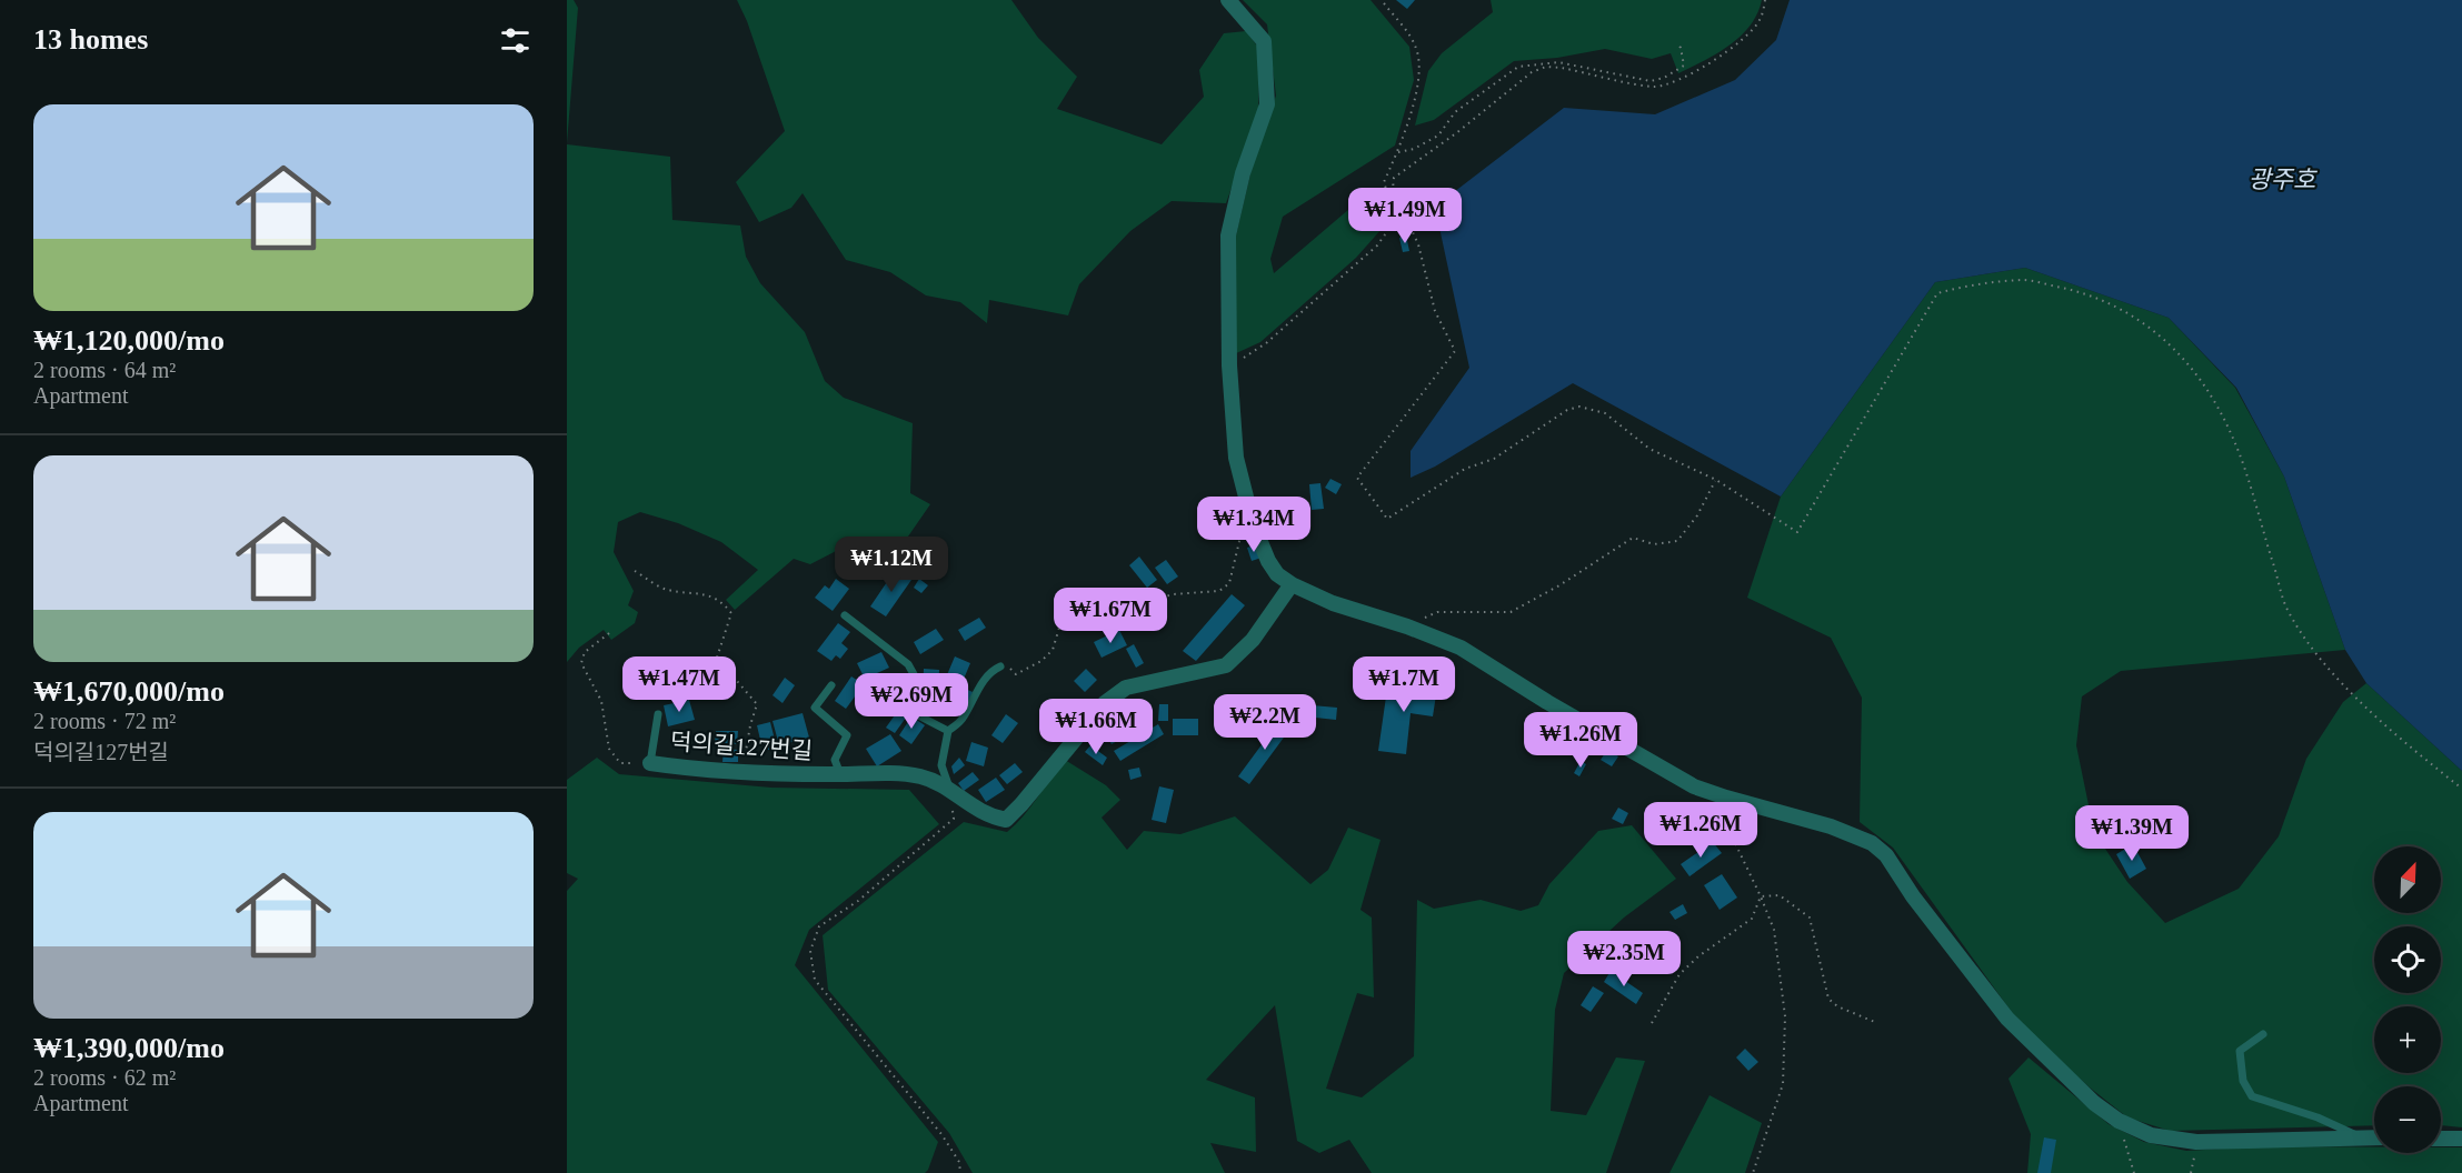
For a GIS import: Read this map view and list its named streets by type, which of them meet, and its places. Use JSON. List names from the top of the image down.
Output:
{
  "streets": {
    "street": ["덕의길127번길"]
  },
  "water": ["광주호"],
  "north": "top right",
  "page": {
    "heading": "13 homes",
    "list": [
      {
        "name": "₩1,120,000/mo",
        "note": "2 rooms · 64 m² · Apartment"
      },
      {
        "name": "₩1,670,000/mo",
        "note": "2 rooms · 72 m² · 덕의길127번길"
      },
      {
        "name": "₩1,390,000/mo",
        "note": "2 rooms · 62 m² · Apartment"
      }
    ],
    "price": [
      "₩1.49M",
      "₩1.34M",
      "₩1.12M",
      "₩1.67M",
      "₩1.47M",
      "₩1.7M",
      "₩2.69M",
      "₩2.2M",
      "₩1.66M",
      "₩1.26M",
      "₩1.26M",
      "₩1.39M",
      "₩2.35M"
    ],
    "map_buttons": ["+", "−"]
  }
}
